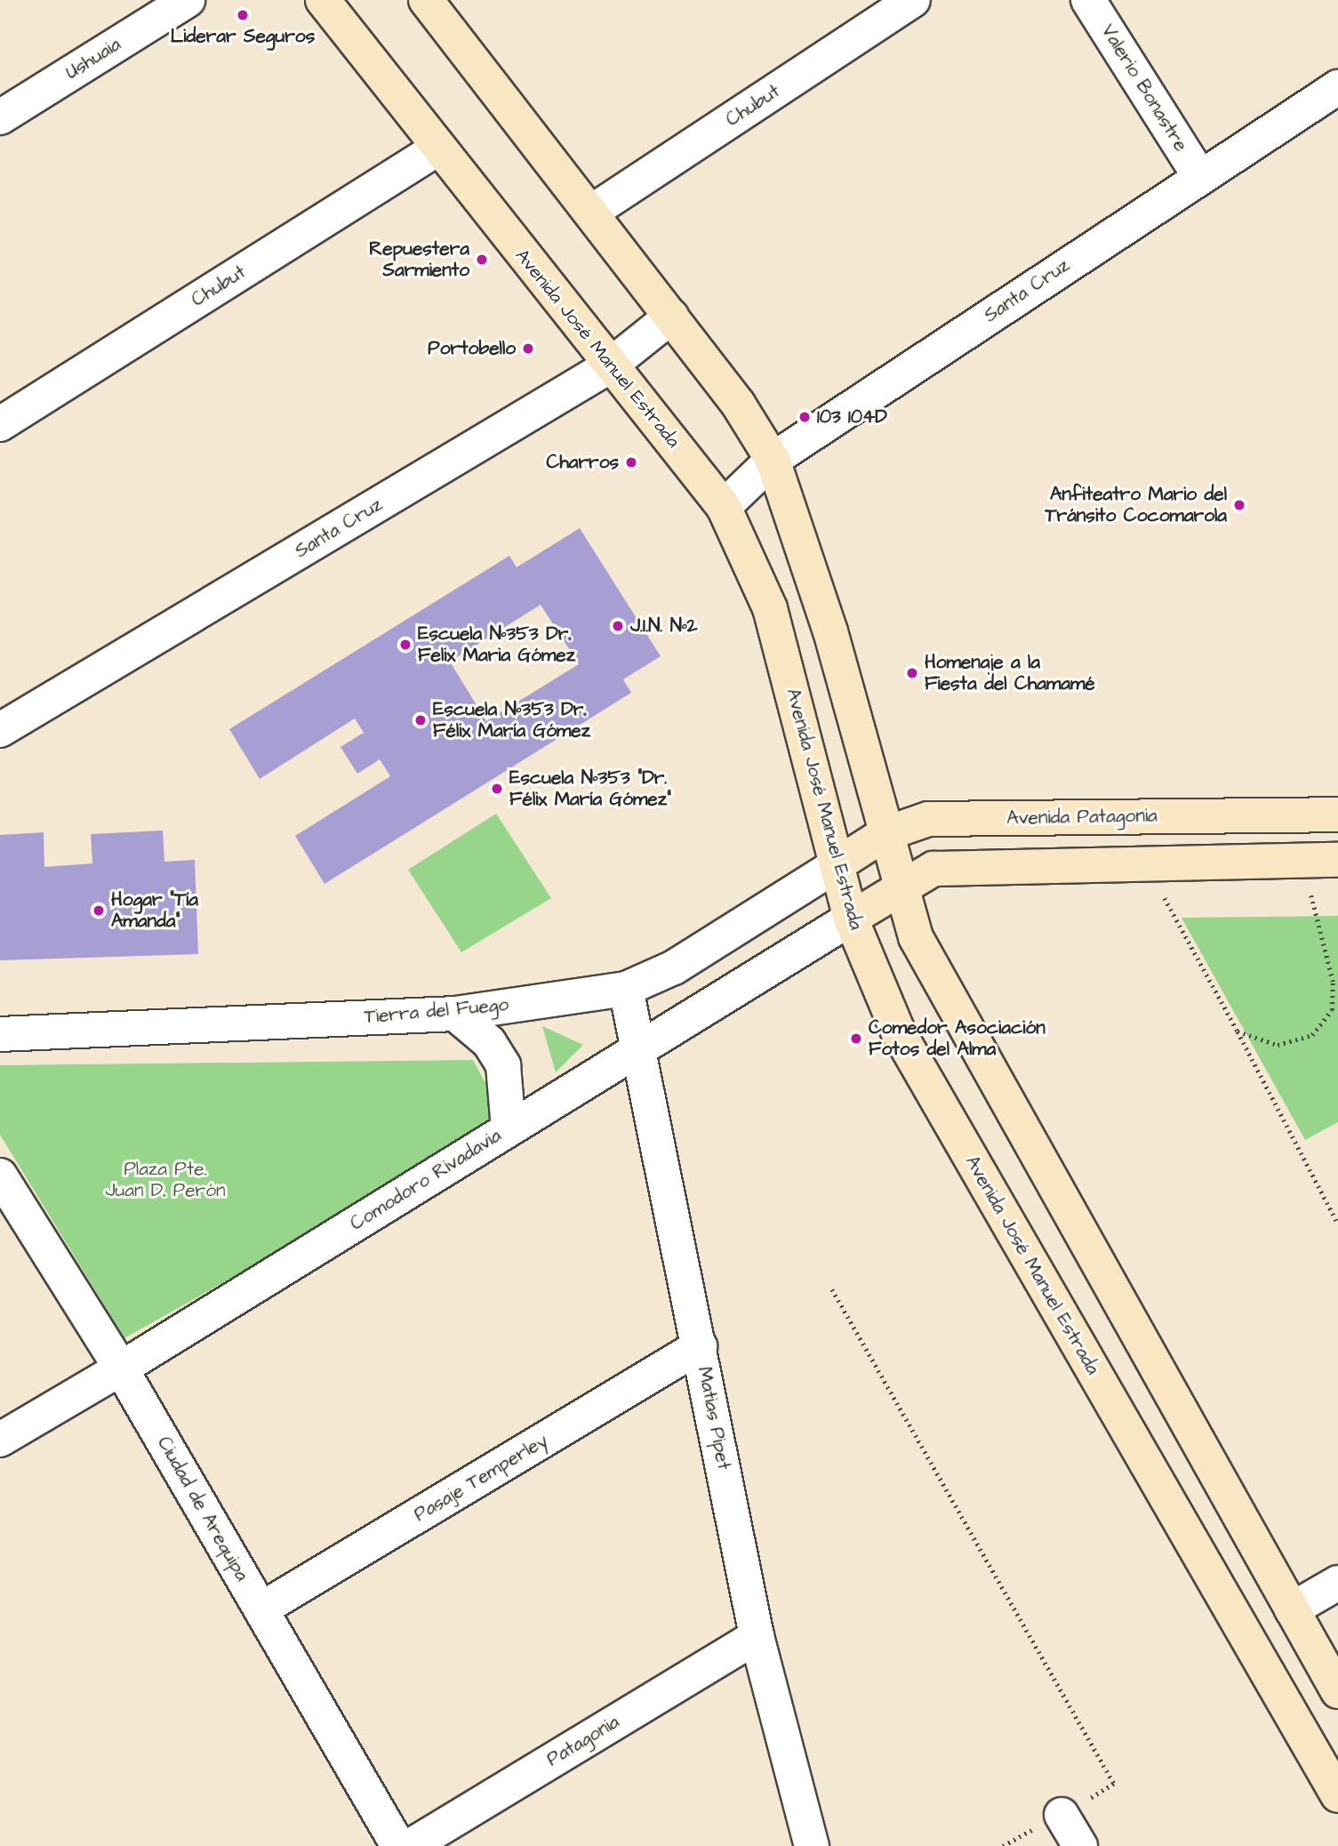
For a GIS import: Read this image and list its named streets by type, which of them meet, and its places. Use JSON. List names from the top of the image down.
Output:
{
  "streets": {
    "main road": ["Avenida José Manuel Estrada", "Avenida Patagonia"],
    "street": [
      "Ushuaia",
      "Valerio Bonastre",
      "Chubut",
      "Santa Cruz",
      "Tierra del Fuego",
      "Comodoro Rivadavia",
      "Matias Pipet",
      "Pasaje Temperley",
      "Ciudad de Arequipa",
      "Patagonia"
    ]
  },
  "crossings": [
    ["Valerio Bonastre", "Santa Cruz"],
    ["Chubut", "Avenida José Manuel Estrada"],
    ["Santa Cruz", "Avenida José Manuel Estrada"],
    ["Avenida José Manuel Estrada", "Avenida Patagonia"],
    ["Avenida José Manuel Estrada", "Tierra del Fuego"],
    ["Avenida José Manuel Estrada", "Comodoro Rivadavia"],
    ["Avenida Patagonia", "Tierra del Fuego"],
    ["Tierra del Fuego", "Matias Pipet"],
    ["Comodoro Rivadavia", "Matias Pipet"],
    ["Comodoro Rivadavia", "Ciudad de Arequipa"],
    ["Matias Pipet", "Pasaje Temperley"],
    ["Matias Pipet", "Patagonia"],
    ["Pasaje Temperley", "Ciudad de Arequipa"]
  ],
  "parks": ["Plaza Pte. Juan D. Perón"],
  "places": [
    "Liderar Seguros",
    "Repuestera Sarmiento",
    "Portobello",
    "103 104D",
    "Charros",
    "Anfiteatro Mario del Tránsito Cocomarola",
    "J.I.N. Nº2",
    "Escuela Nº353 Dr. Felix Maria Gómez",
    "Homenaje a la Fiesta del Chamamé",
    "Escuela Nº353 Dr. Félix María Gómez",
    "Escuela Nº353 \"Dr. Félix María Gómez\"",
    "Hogar \"Tía Amanda\"",
    "Comedor Asociación Fotos del Alma"
  ]
}
